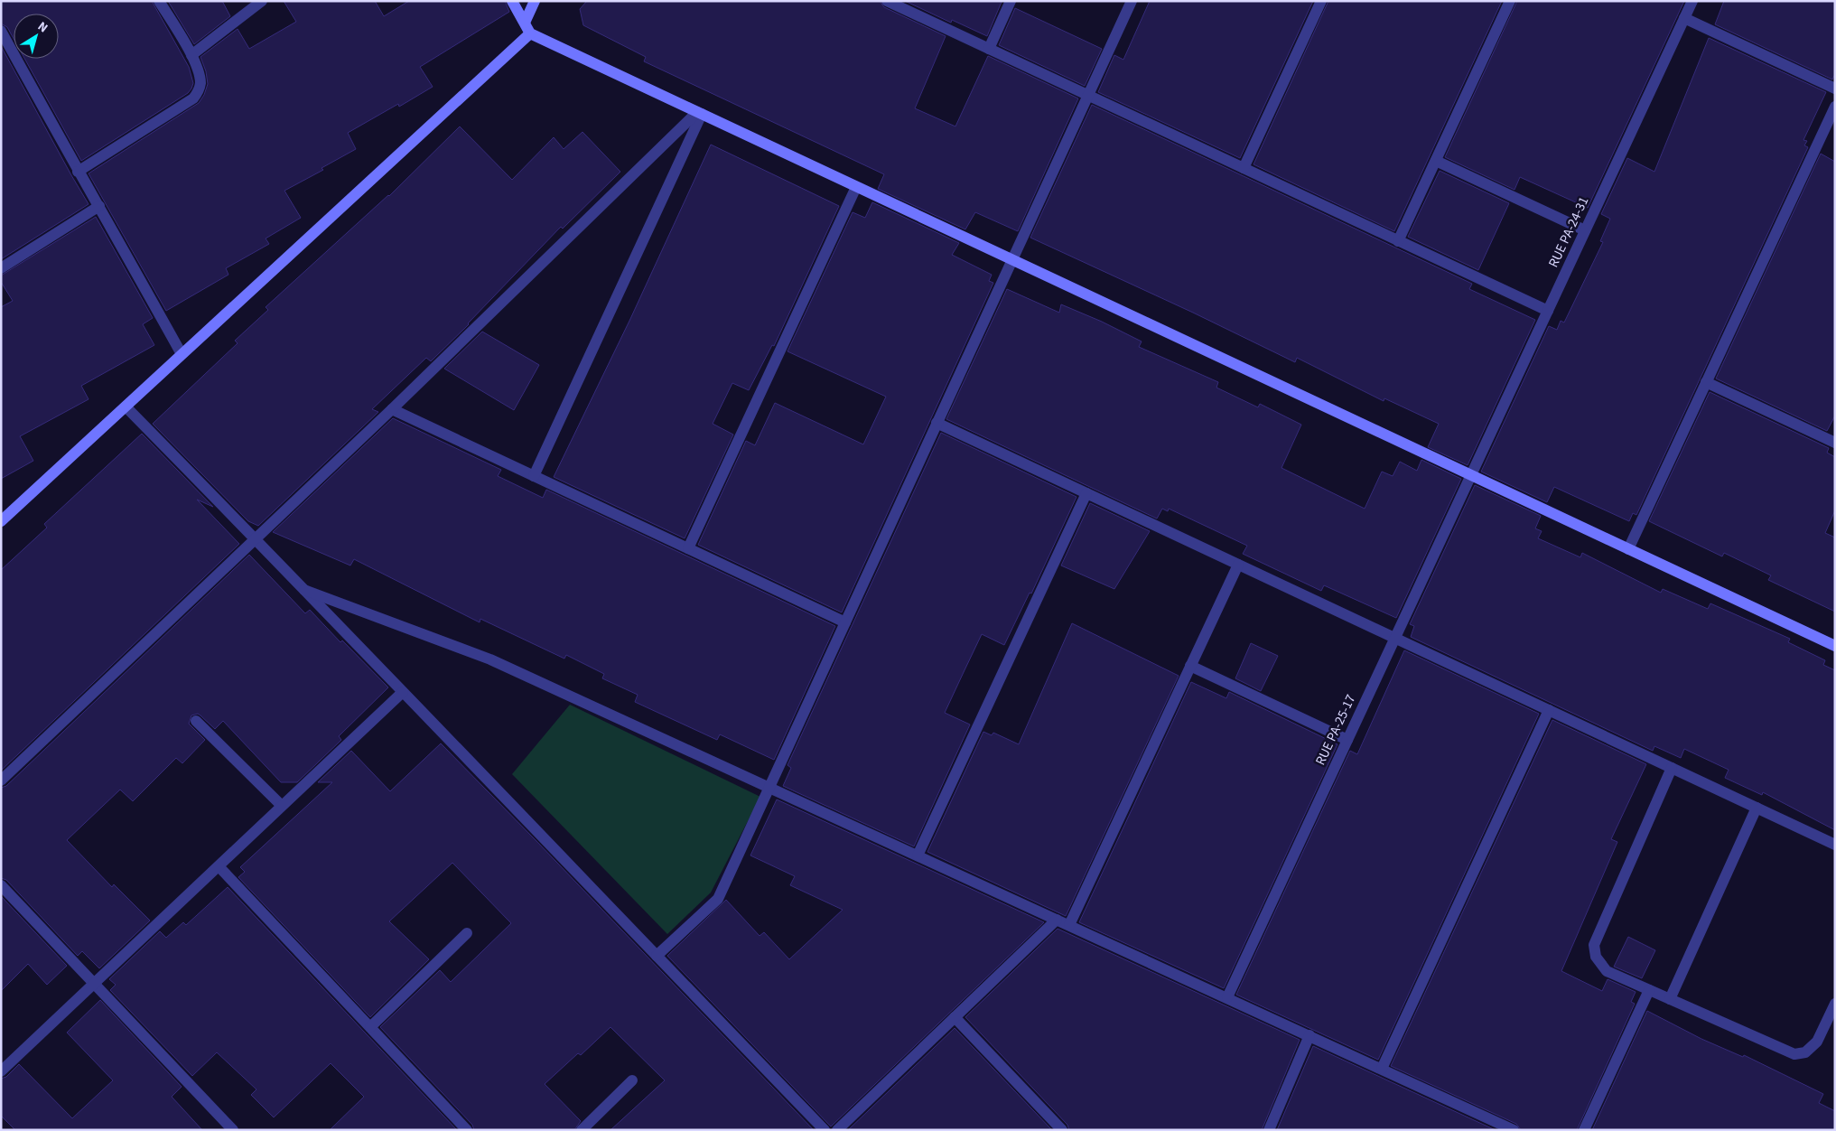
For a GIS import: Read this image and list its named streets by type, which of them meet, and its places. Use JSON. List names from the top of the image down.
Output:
{
  "streets": {
    "street": ["RUE PA-24-31", "RUE PA-25-17"]
  },
  "crossings": [
    ["RUE PA-24-31", "RUE PA-25-17"]
  ],
  "north": "top right"
}
